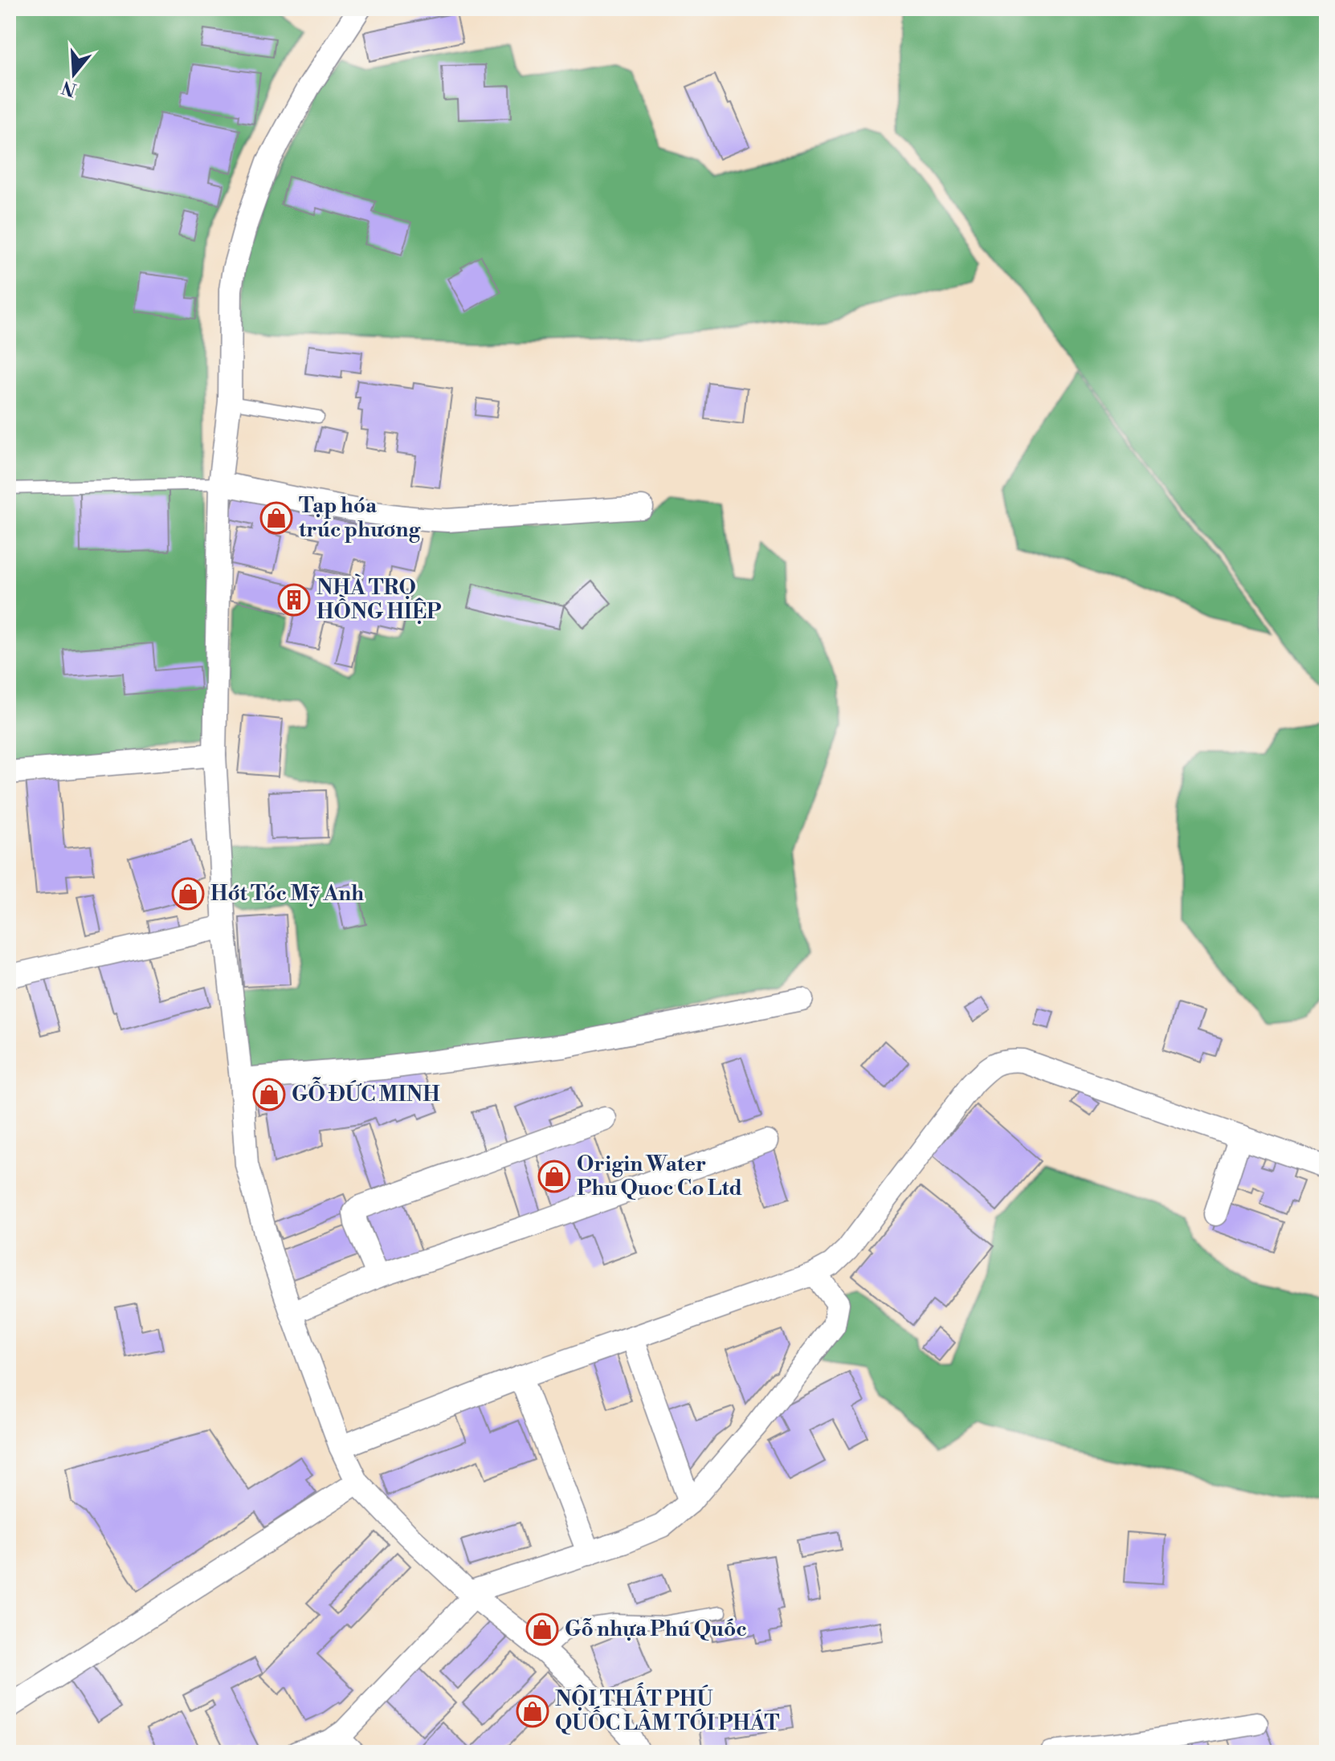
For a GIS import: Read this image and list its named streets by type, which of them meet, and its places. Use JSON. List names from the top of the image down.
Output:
{
  "places": {
    "shop": [
      "Tạp hóa trúc phương",
      "Hớt Tóc Mỹ Anh",
      "GỖ ĐỨC MINH",
      "Origin Water Phu Quoc Co Ltd",
      "Gỗ nhựa Phú Quốc",
      "NỘI THẤT PHÚ QUỐC LÂM TỚI PHÁT"
    ],
    "building": ["NHÀ TRỌ HỒNG HIỆP"]
  },
  "north": "bottom"
}
